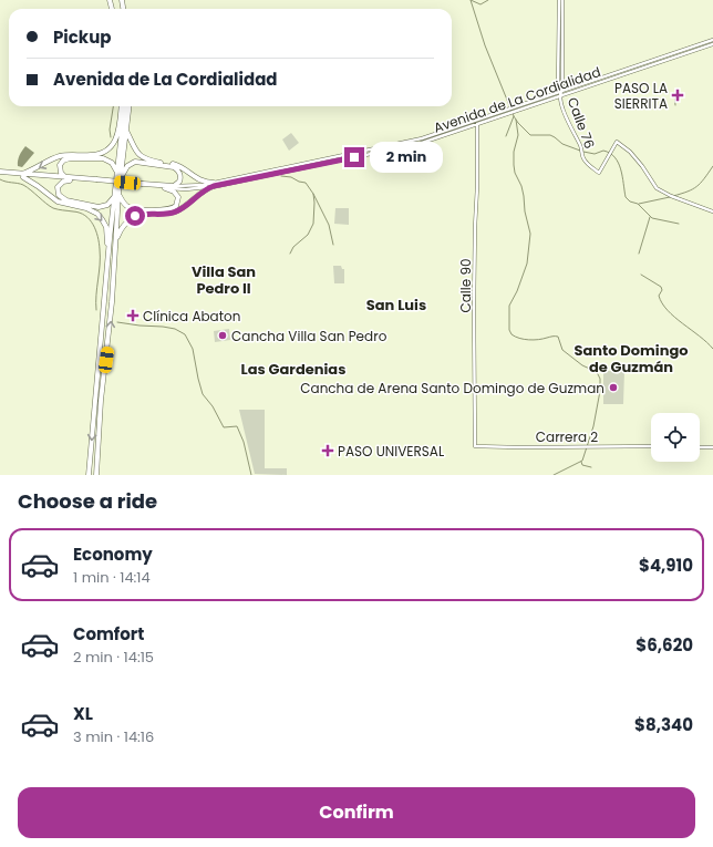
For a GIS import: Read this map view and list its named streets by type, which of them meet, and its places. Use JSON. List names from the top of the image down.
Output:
{
  "streets": {
    "main road": [
      "Avenida de La Cordialidad",
      "Calle 76",
      "Calle 90",
      "Carrera 2"
    ]
  },
  "crossings": [
    ["Avenida de La Cordialidad", "Calle 76"],
    ["Avenida de La Cordialidad", "Calle 90"],
    ["Calle 90", "Carrera 2"]
  ],
  "districts": [
    "Villa San Pedro II",
    "San Luis",
    "Santo Domingo de Guzmán",
    "Las Gardenias"
  ],
  "places": {
    "health": ["PASO LA SIERRITA", "Clínica Abaton", "PASO UNIVERSAL"],
    "other": ["Cancha Villa San Pedro", "Cancha de Arena Santo Domingo de Guzman"]
  },
  "page": {
    "banner": ["Pickup", "Avenida de La Cordialidad"],
    "bubble": "2 min",
    "heading": "Choose a ride",
    "list": [
      {
        "name": "Economy",
        "note": "1 min · 14:14",
        "value": "$4,910"
      },
      {
        "name": "Comfort",
        "note": "2 min · 14:15",
        "value": "$6,620"
      },
      {
        "name": "XL",
        "note": "3 min · 14:16",
        "value": "$8,340"
      }
    ],
    "buttons": "Confirm"
  }
}
